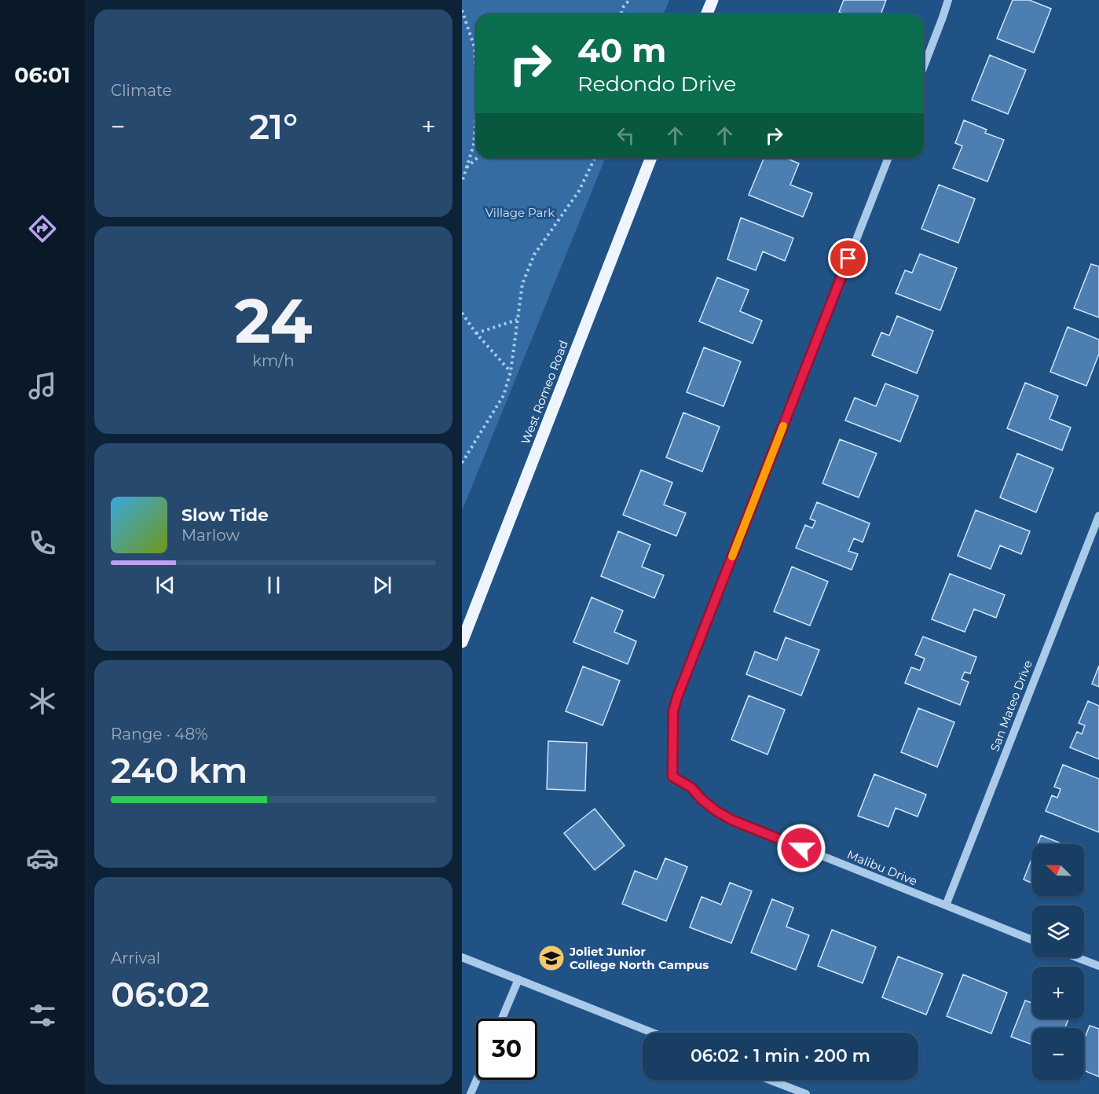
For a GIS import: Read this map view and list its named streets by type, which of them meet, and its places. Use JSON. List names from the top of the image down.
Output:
{
  "streets": {
    "main road": ["West Romeo Road"],
    "street": ["San Mateo Drive", "Malibu Drive"]
  },
  "crossings": [
    ["San Mateo Drive", "Malibu Drive"]
  ],
  "parks": ["Village Park"],
  "places": {
    "school or university": ["Joliet Junior College North Campus"]
  },
  "north": "top left",
  "page": {
    "tabs": "06:01",
    "tile": [
      "Climate",
      ["24", "km/h"],
      ["Range · 48%", "240 km"],
      ["Arrival", "06:02"]
    ],
    "turn": ["40 m", "Redondo Drive"],
    "heat": ["−", "21°", "+"],
    "song": ["Slow Tide", "Marlow"],
    "map_buttons": ["+", "−"],
    "limit": "30",
    "trip": "06:02 · 1 min · 200 m"
  }
}
